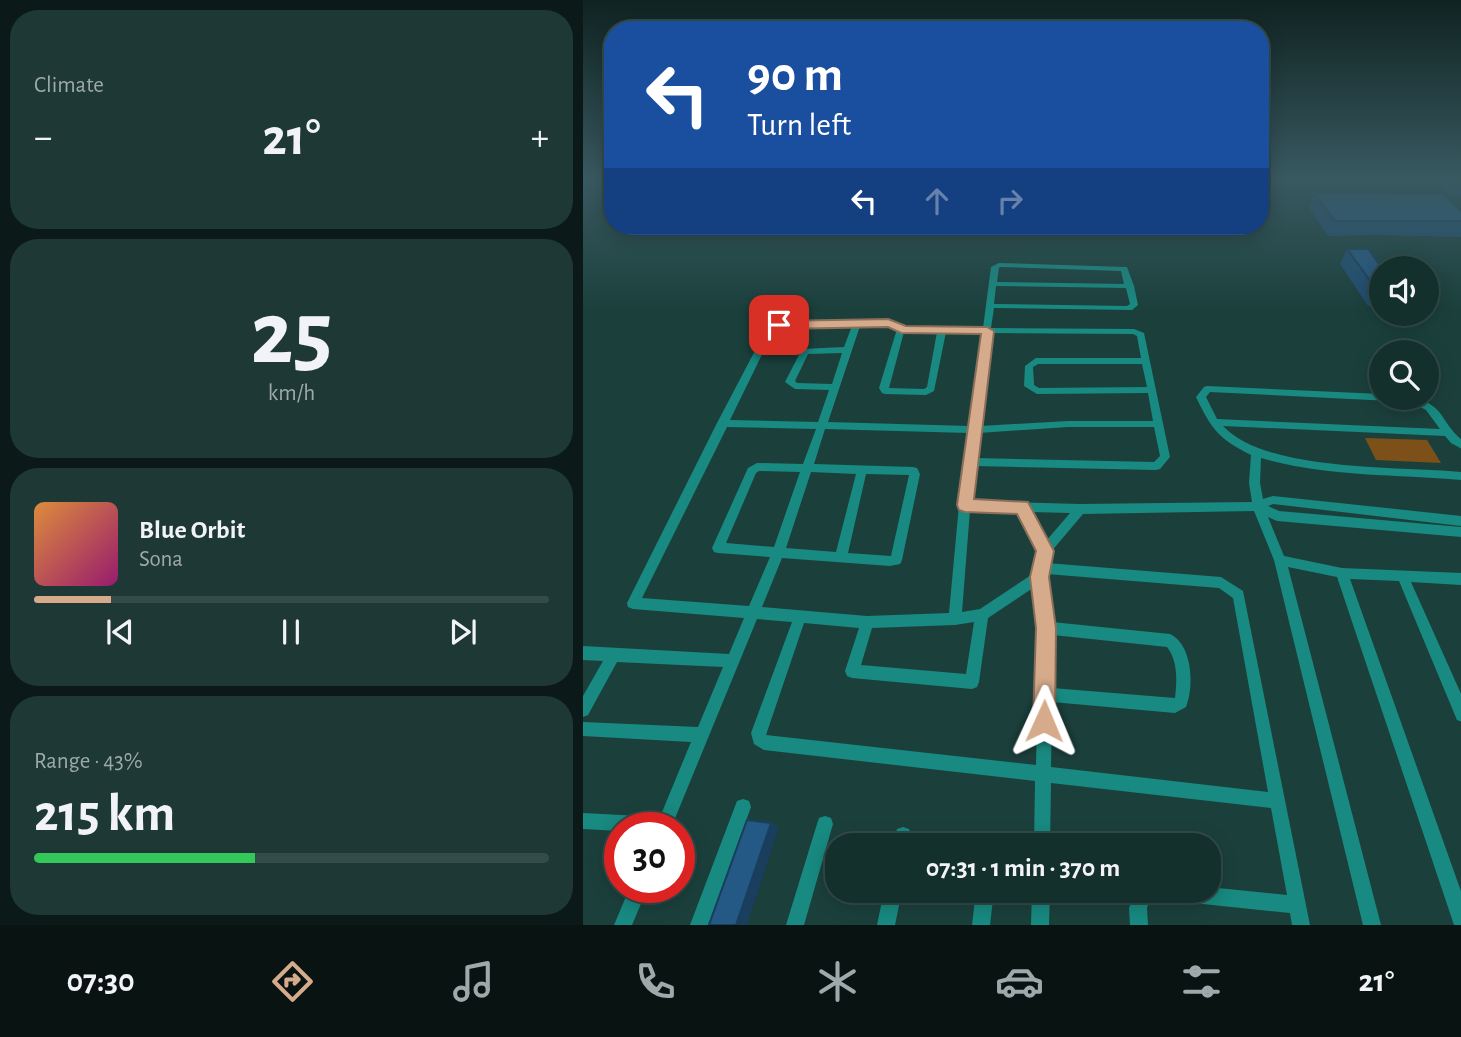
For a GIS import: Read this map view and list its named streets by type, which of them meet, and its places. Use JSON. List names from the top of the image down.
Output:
{
  "page": {
    "tile": [
      "Climate",
      ["25", "km/h"],
      ["Range · 43%", "215 km"]
    ],
    "turn": ["90 m", "Turn left"],
    "heat": ["−", "21°", "+"],
    "song": ["Blue Orbit", "Sona"],
    "limit": "30",
    "trip": "07:31 · 1 min · 370 m",
    "tabs": ["07:30", "21°"]
  }
}
